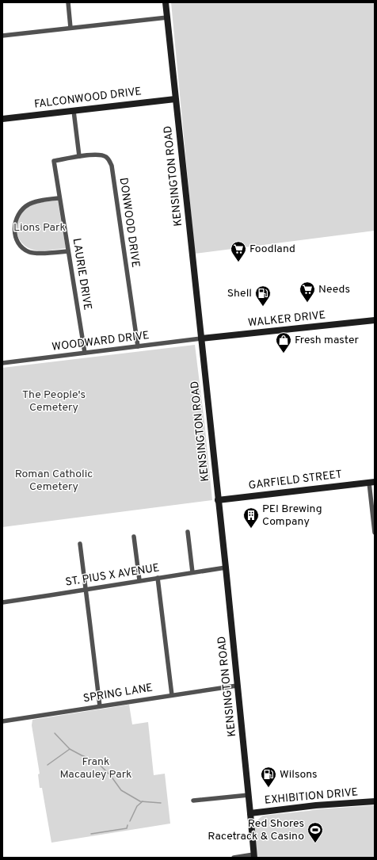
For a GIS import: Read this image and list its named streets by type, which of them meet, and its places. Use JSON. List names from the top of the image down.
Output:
{
  "streets": {
    "street": [
      "FALCONWOOD DRIVE",
      "KENSINGTON ROAD",
      "DONWOOD DRIVE",
      "LAURIE DRIVE",
      "WALKER DRIVE",
      "WOODWARD DRIVE",
      "GARFIELD STREET",
      "ST. PIUS X AVENUE",
      "SPRING LANE",
      "EXHIBITION DRIVE"
    ]
  },
  "crossings": [
    ["FALCONWOOD DRIVE", "KENSINGTON ROAD"],
    ["KENSINGTON ROAD", "WALKER DRIVE"],
    ["KENSINGTON ROAD", "WOODWARD DRIVE"],
    ["KENSINGTON ROAD", "GARFIELD STREET"],
    ["KENSINGTON ROAD", "ST. PIUS X AVENUE"],
    ["KENSINGTON ROAD", "SPRING LANE"],
    ["KENSINGTON ROAD", "EXHIBITION DRIVE"],
    ["DONWOOD DRIVE", "LAURIE DRIVE"],
    ["DONWOOD DRIVE", "WOODWARD DRIVE"],
    ["LAURIE DRIVE", "WOODWARD DRIVE"],
    ["WALKER DRIVE", "WOODWARD DRIVE"]
  ],
  "parks": [
    "Lions Park",
    "The People's Cemetery",
    "Roman Catholic Cemetery",
    "Frank Macauley Park"
  ],
  "places": {
    "supermarket": ["Foodland", "Needs"],
    "fuel station": ["Shell", "Wilsons"],
    "shop": ["Fresh master"],
    "building": ["PEI Brewing Company"],
    "sports": ["Red Shores Racetrack & Casino"]
  }
}
